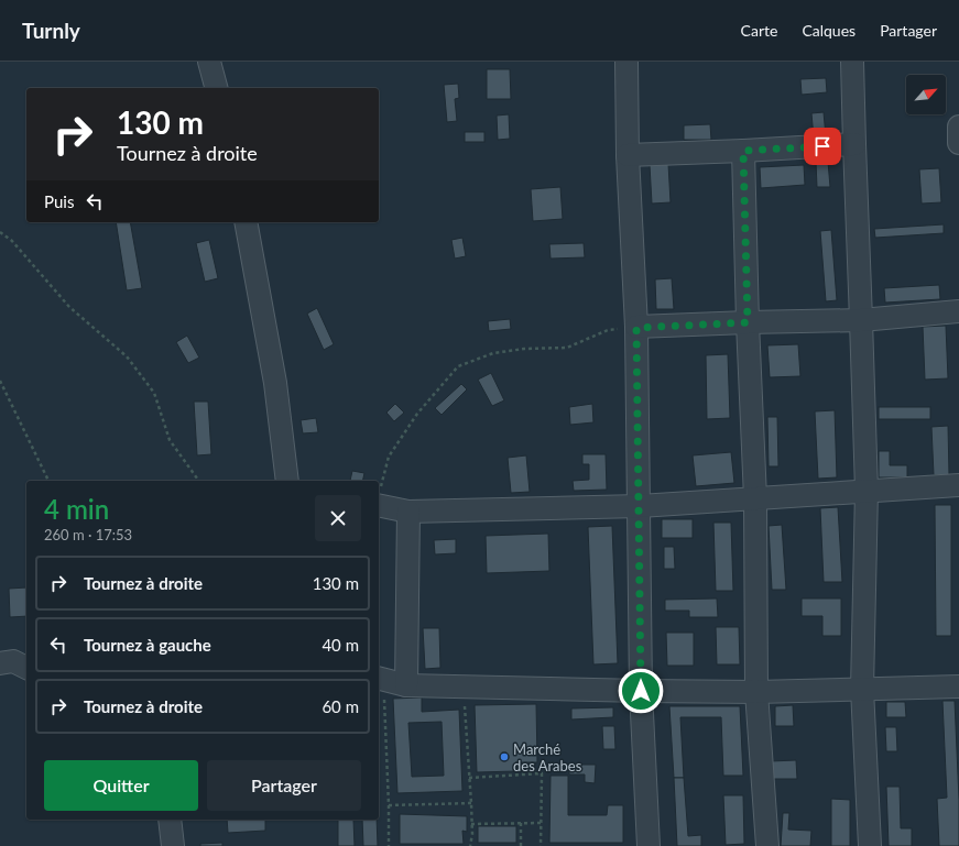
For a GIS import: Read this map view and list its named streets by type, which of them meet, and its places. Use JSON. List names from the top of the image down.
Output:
{
  "places": ["Marché des Arabes"],
  "north": "top right",
  "page": {
    "header": "Turnly",
    "nav": ["Carte", "Calques", "Partager"],
    "turn": ["130 m", "Tournez à droite"],
    "then": "Puis",
    "heading": ["4 min", "260 m · 17:53"],
    "list": [
      {
        "name": "Tournez à droite",
        "value": "130 m"
      },
      {
        "name": "Tournez à gauche",
        "value": "40 m"
      },
      {
        "name": "Tournez à droite",
        "value": "60 m"
      }
    ],
    "buttons": ["Quitter", "Partager"]
  }
}
